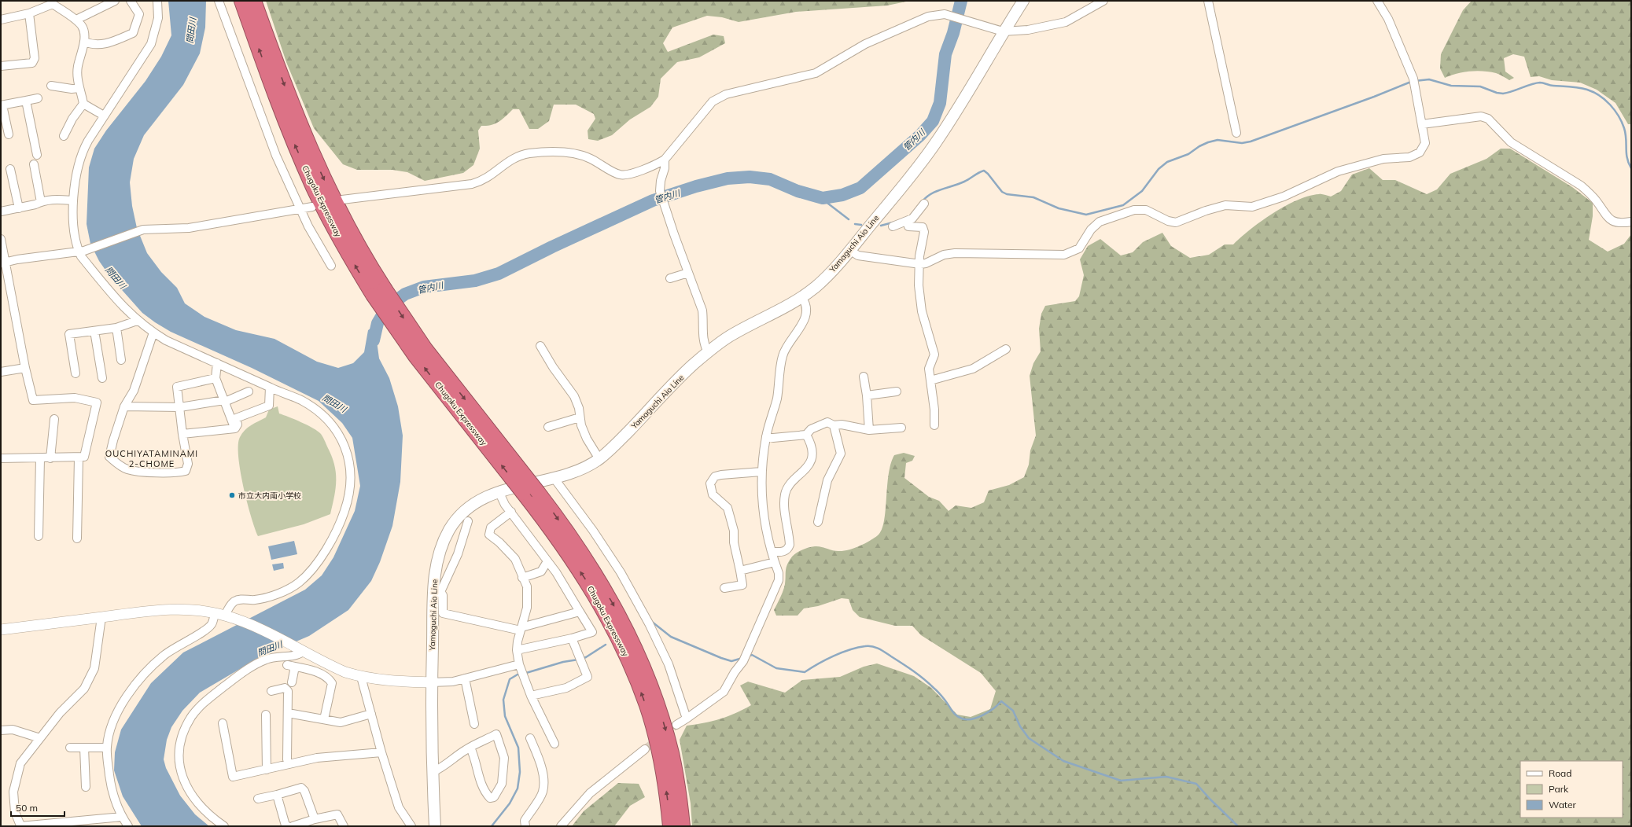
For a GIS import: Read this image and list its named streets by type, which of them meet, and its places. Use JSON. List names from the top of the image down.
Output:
{
  "streets": {
    "highway": ["Chugoku Expressway"],
    "main road": ["Yamaguchi Aio Line"]
  },
  "districts": ["OUCHIYATAMINAMI 2-CHOME"],
  "water": ["問田川", "管内川"],
  "places": ["市立大内南小学校"],
  "legend": ["Road", "Park", "Water"],
  "scale_bar": "50 m"
}
